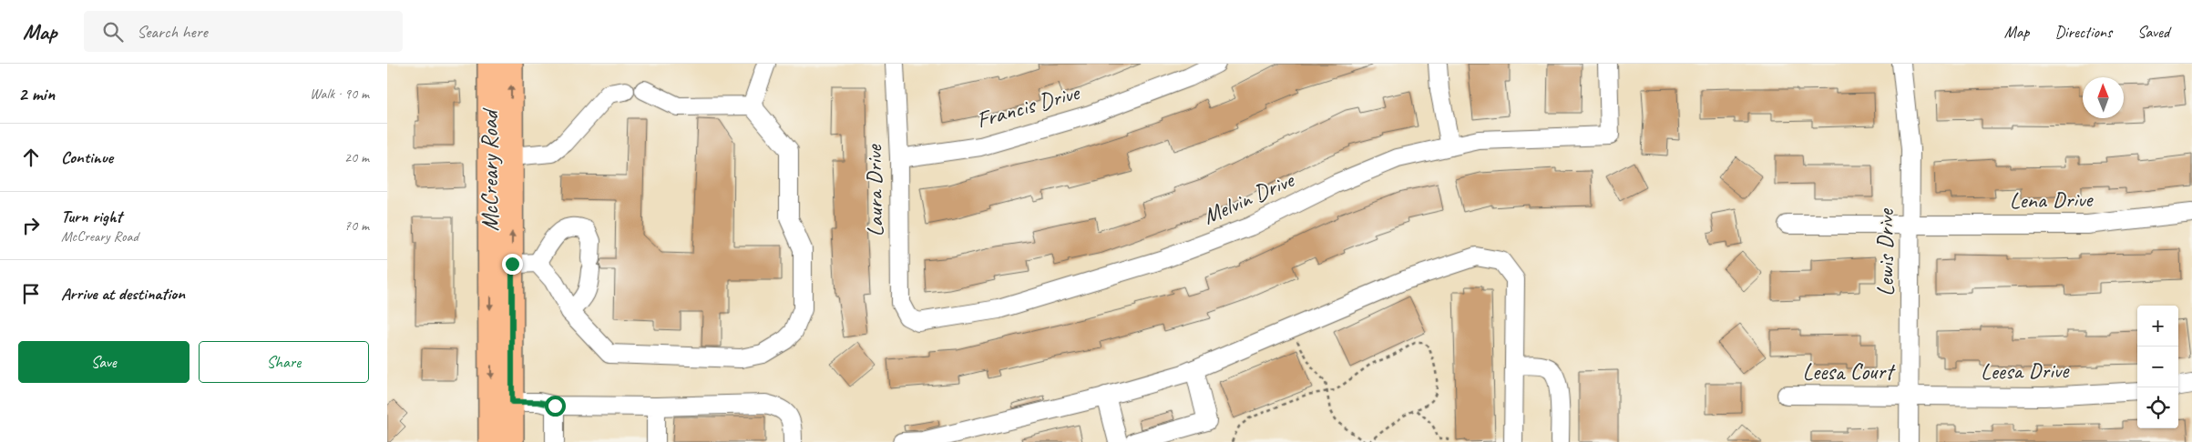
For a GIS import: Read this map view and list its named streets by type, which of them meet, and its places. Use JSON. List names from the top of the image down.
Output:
{
  "streets": {
    "main road": ["McCreary Road"],
    "street": [
      "Francis Drive",
      "Laura Drive",
      "Melvin Drive",
      "Lena Drive",
      "Lewis Drive",
      "Leesa Drive",
      "Leesa Court"
    ]
  },
  "crossings": [
    ["Francis Drive", "Laura Drive"],
    ["Laura Drive", "Melvin Drive"],
    ["Lena Drive", "Lewis Drive"],
    ["Lewis Drive", "Leesa Drive"],
    ["Lewis Drive", "Leesa Court"],
    ["Leesa Drive", "Leesa Court"]
  ],
  "north": "top",
  "page": {
    "header": "Map",
    "search": "Search here",
    "nav": ["Map", "Directions", "Saved"],
    "heading": ["2 min", "Walk · 90 m"],
    "list": [
      ["Continue", "20 m"],
      ["Turn right", "McCreary Road", "70 m"],
      "Arrive at destination"
    ],
    "map_buttons": ["+", "−"],
    "buttons": ["Save", "Share"]
  }
}
